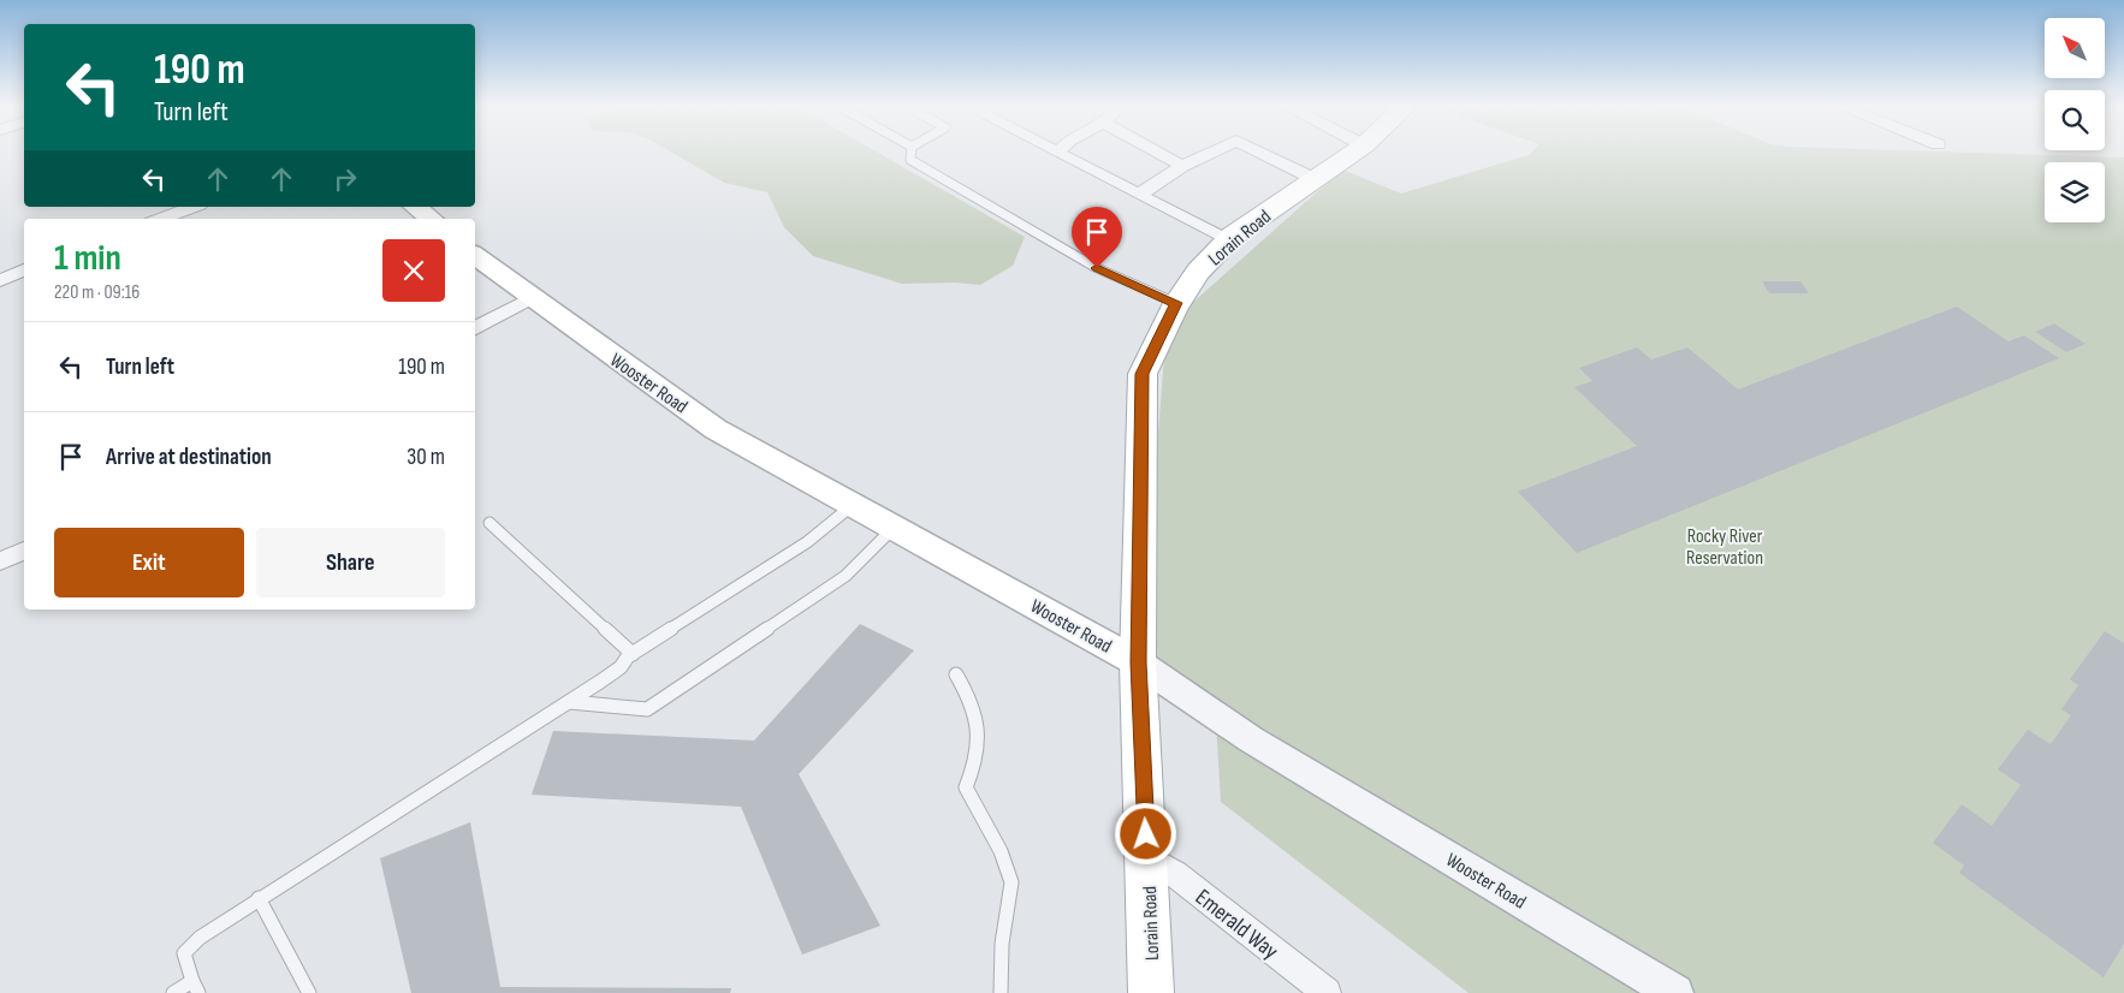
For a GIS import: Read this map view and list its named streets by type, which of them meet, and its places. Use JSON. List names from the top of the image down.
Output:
{
  "streets": {
    "main road": ["Lorain Road", "Wooster Road"],
    "street": ["Emerald Way"]
  },
  "crossings": [
    ["Lorain Road", "Wooster Road"],
    ["Lorain Road", "Emerald Way"]
  ],
  "parks": ["Rocky River Reservation"],
  "north": "top left",
  "page": {
    "turn": ["190 m", "Turn left"],
    "heading": ["1 min", "220 m · 09:16"],
    "list": [
      {
        "name": "Turn left",
        "value": "190 m"
      },
      {
        "name": "Arrive at destination",
        "value": "30 m"
      }
    ],
    "buttons": ["Exit", "Share"]
  }
}
